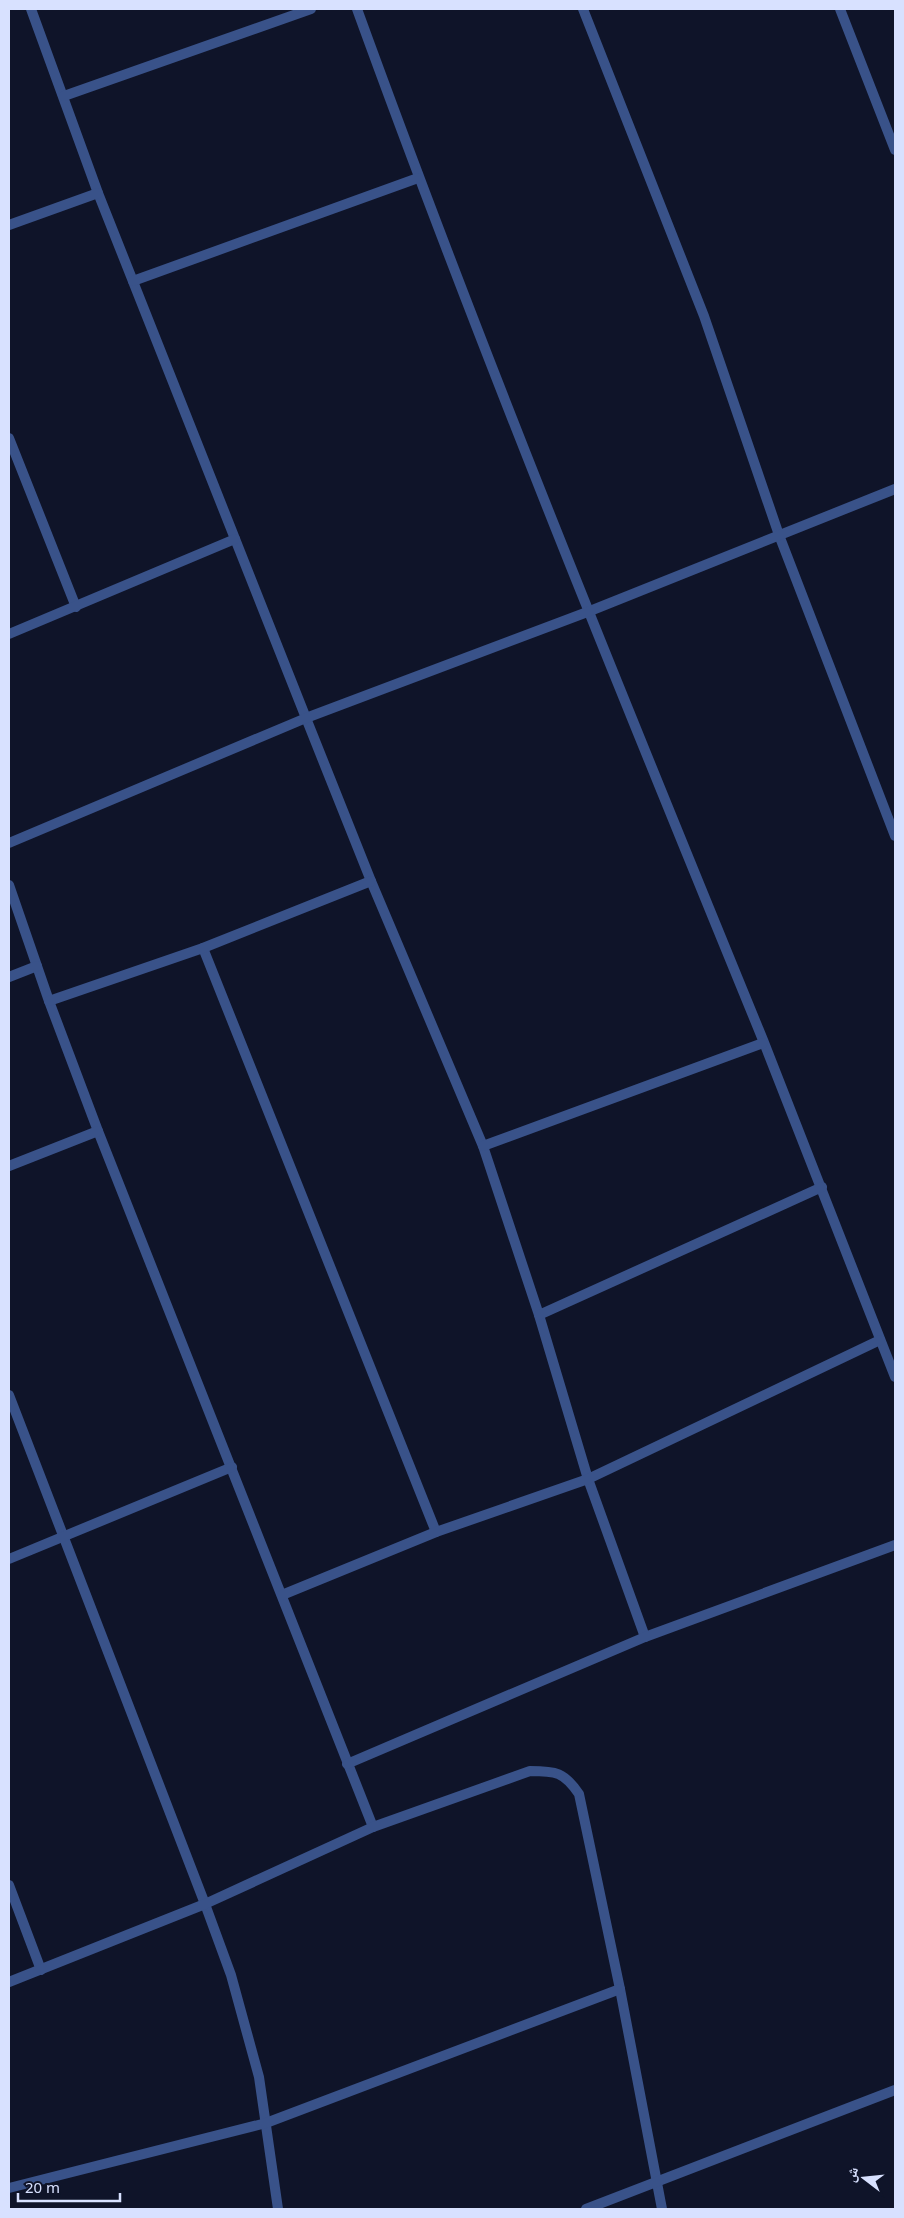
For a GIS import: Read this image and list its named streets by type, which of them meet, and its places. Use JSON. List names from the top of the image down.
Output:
{
  "scale_bar": "20 m",
  "north": "left"
}
